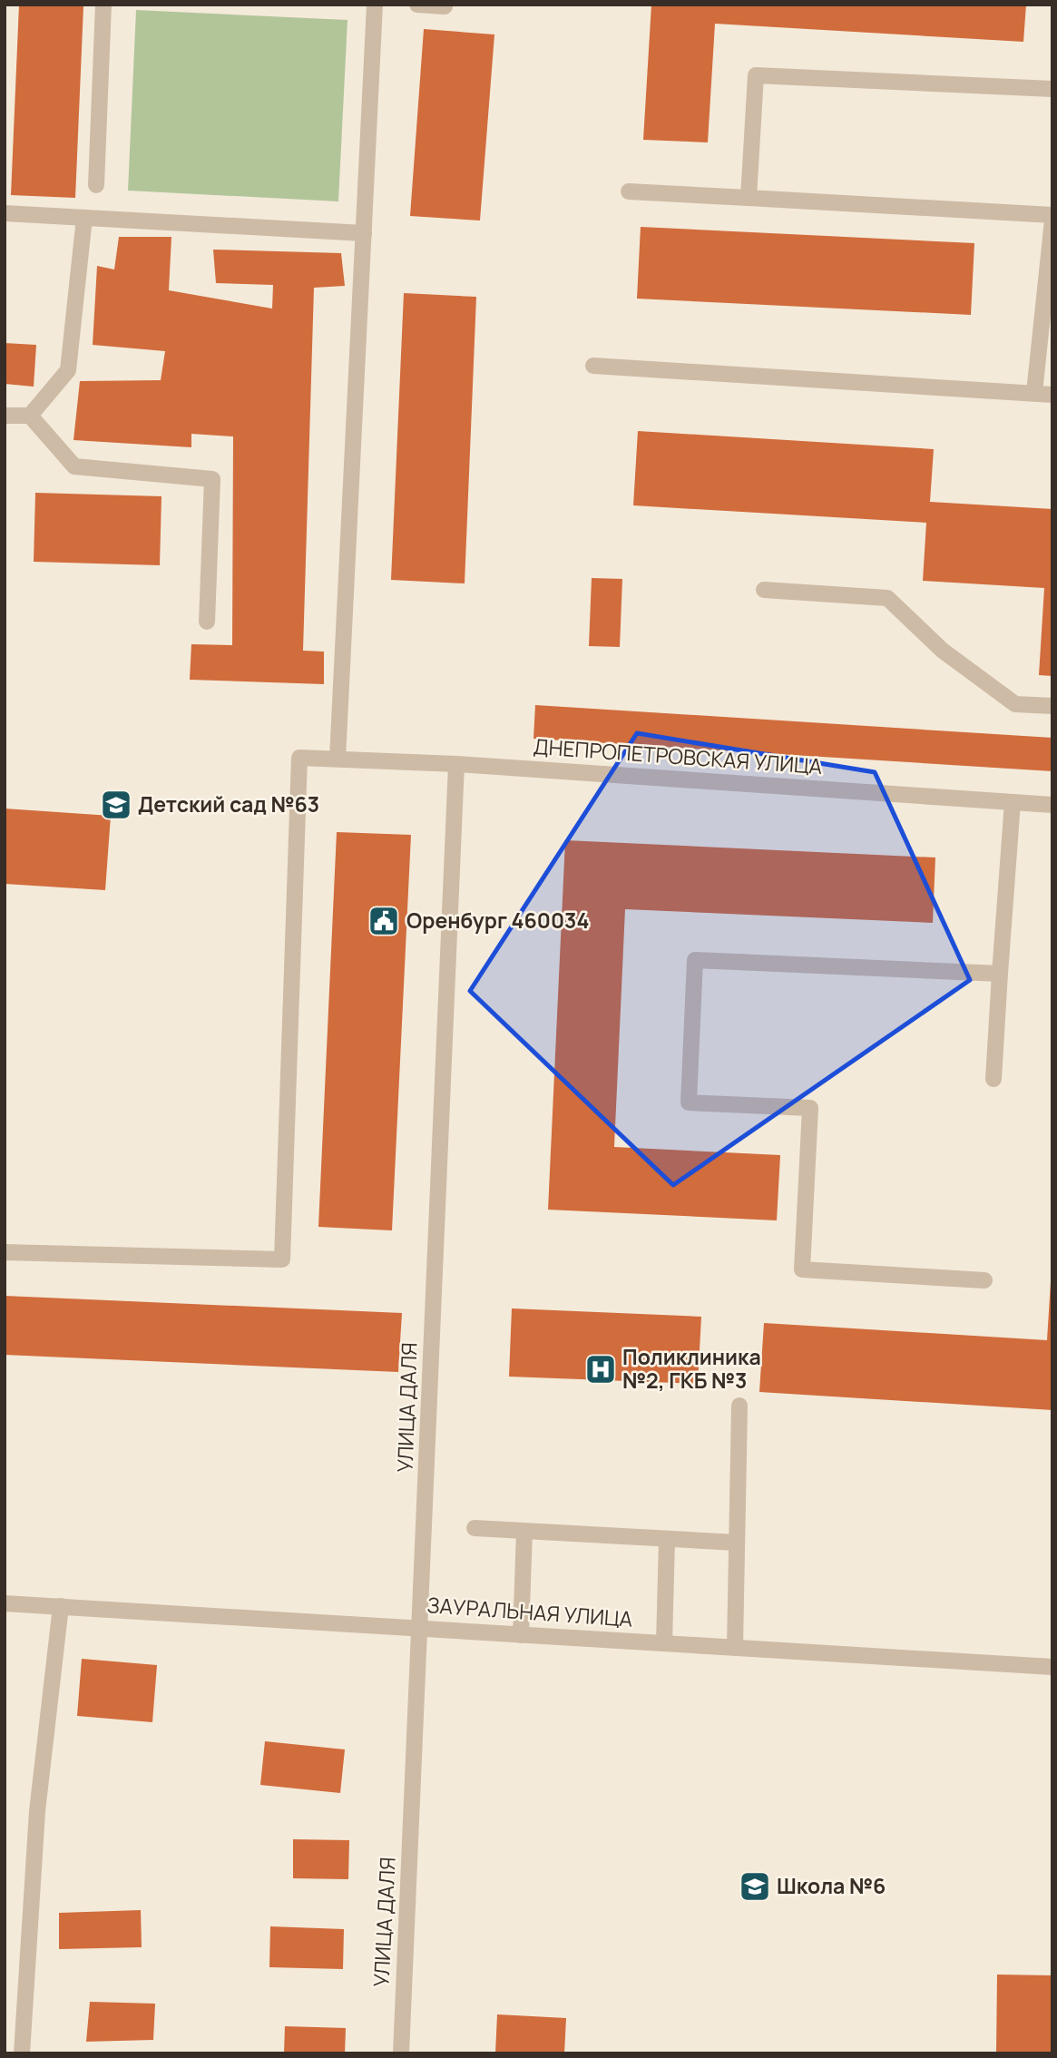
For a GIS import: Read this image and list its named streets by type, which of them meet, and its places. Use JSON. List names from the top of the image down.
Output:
{
  "streets": {
    "street": ["ДНЕПРОПЕТРОВСКАЯ УЛИЦА", "УЛИЦА ДАЛЯ", "ЗАУРАЛЬНАЯ УЛИЦА"]
  },
  "crossings": [
    ["ДНЕПРОПЕТРОВСКАЯ УЛИЦА", "УЛИЦА ДАЛЯ"],
    ["УЛИЦА ДАЛЯ", "ЗАУРАЛЬНАЯ УЛИЦА"]
  ],
  "places": {
    "school or university": ["Детский сад №63", "Школа №6"],
    "public building": ["Оренбург 460034"],
    "hospital": ["Поликлиника №2, ГКБ №3"]
  }
}
